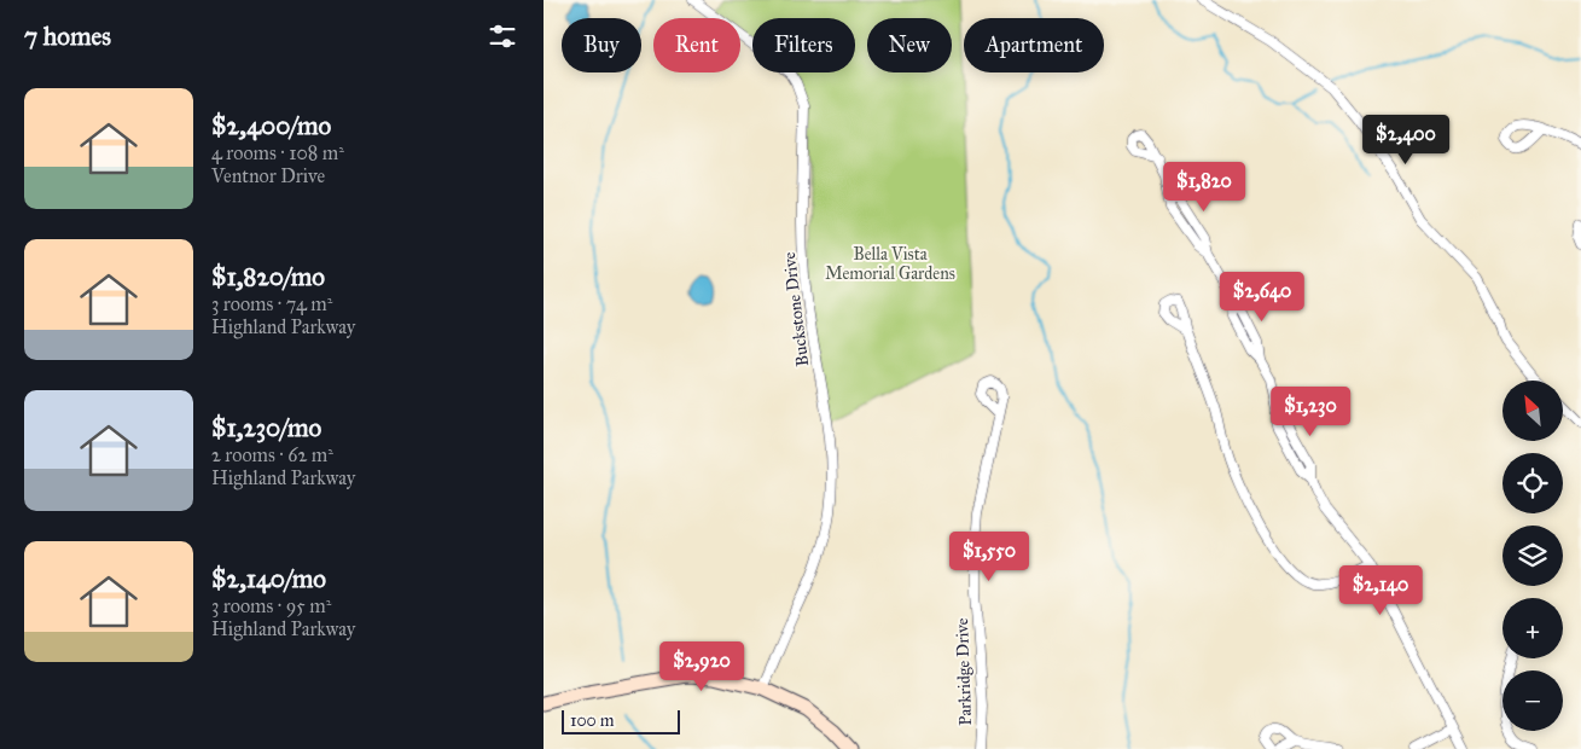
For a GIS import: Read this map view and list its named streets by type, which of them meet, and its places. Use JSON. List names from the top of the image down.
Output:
{
  "streets": {
    "street": ["Buckstone Drive", "Parkridge Drive"]
  },
  "parks": ["Bella Vista Memorial Gardens"],
  "scale_bar": "100 m",
  "north": "top left",
  "page": {
    "heading": "7 homes",
    "chip": [
      "Buy",
      "Rent",
      "Filters",
      "New",
      "Apartment"
    ],
    "list": [
      {
        "name": "$2,400/mo",
        "note": "4 rooms · 108 m² · Ventnor Drive"
      },
      {
        "name": "$1,820/mo",
        "note": "3 rooms · 74 m² · Highland Parkway"
      },
      {
        "name": "$1,230/mo",
        "note": "2 rooms · 62 m² · Highland Parkway"
      },
      {
        "name": "$2,140/mo",
        "note": "3 rooms · 95 m² · Highland Parkway"
      }
    ],
    "price": [
      "$2,400",
      "$1,820",
      "$2,640",
      "$1,230",
      "$1,550",
      "$2,140",
      "$2,920"
    ],
    "map_buttons": ["+", "−"],
    "scale": "100 m"
  }
}
